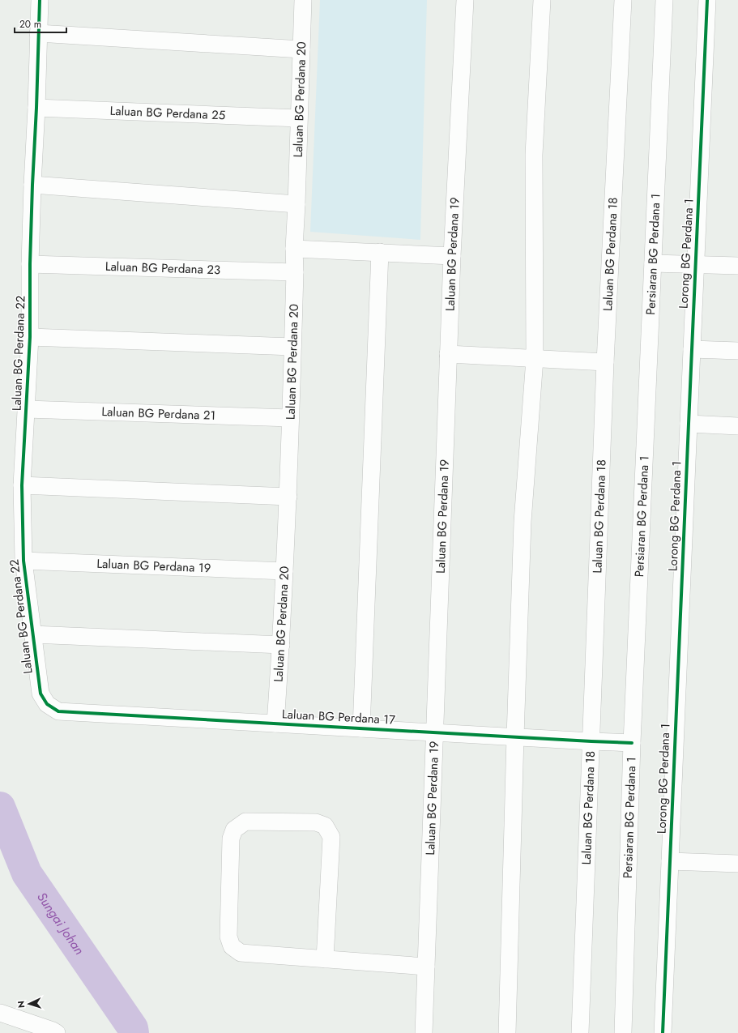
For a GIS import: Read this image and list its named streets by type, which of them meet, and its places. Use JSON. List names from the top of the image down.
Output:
{
  "streets": {
    "street": [
      "Laluan BG Perdana 20",
      "Laluan BG Perdana 25",
      "Lorong BG Perdana 1",
      "Laluan BG Perdana 19",
      "Laluan BG Perdana 18",
      "Persiaran BG Perdana 1",
      "Laluan BG Perdana 23",
      "Laluan BG Perdana 22",
      "Laluan BG Perdana 21",
      "Laluan BG Perdana 17"
    ]
  },
  "crossings": [
    ["Laluan BG Perdana 20", "Laluan BG Perdana 25"],
    ["Laluan BG Perdana 20", "Laluan BG Perdana 19"],
    ["Laluan BG Perdana 20", "Laluan BG Perdana 23"],
    ["Laluan BG Perdana 20", "Laluan BG Perdana 21"],
    ["Laluan BG Perdana 20", "Laluan BG Perdana 17"],
    ["Laluan BG Perdana 25", "Laluan BG Perdana 22"],
    ["Laluan BG Perdana 19", "Laluan BG Perdana 22"],
    ["Laluan BG Perdana 19", "Laluan BG Perdana 17"],
    ["Laluan BG Perdana 18", "Laluan BG Perdana 17"],
    ["Persiaran BG Perdana 1", "Laluan BG Perdana 17"],
    ["Laluan BG Perdana 23", "Laluan BG Perdana 22"],
    ["Laluan BG Perdana 22", "Laluan BG Perdana 21"],
    ["Laluan BG Perdana 22", "Laluan BG Perdana 17"]
  ],
  "water": ["Sungai Johan"],
  "scale_bar": "20 m",
  "north": "left"
}
